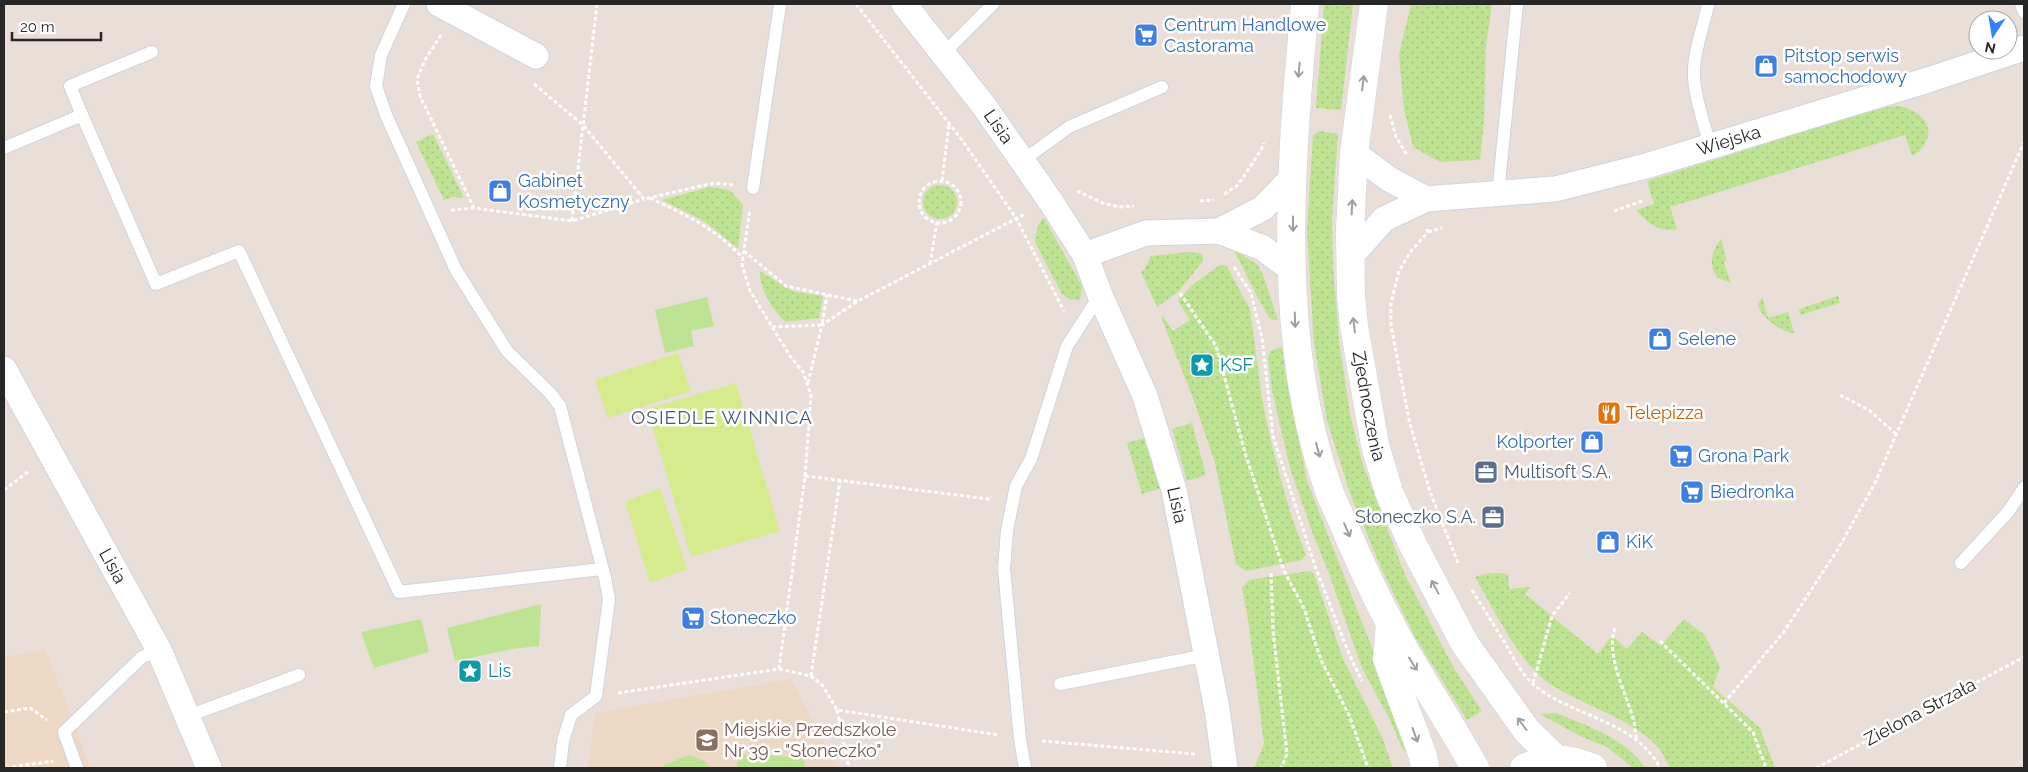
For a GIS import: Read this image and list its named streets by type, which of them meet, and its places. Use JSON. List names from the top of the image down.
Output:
{
  "streets": {
    "main road": ["Zjednoczenia"],
    "street": ["Lisia", "Wiejska"],
    "path": ["Zielona Strzała"]
  },
  "crossings": [
    ["Wiejska", "Zjednoczenia"]
  ],
  "districts": ["OSIEDLE WINNICA"],
  "places": {
    "supermarket": [
      "Centrum Handlowe Castorama",
      "Grona Park",
      "Biedronka",
      "Słoneczko"
    ],
    "shop": [
      "Pitstop serwis samochodowy",
      "Gabinet Kosmetyczny",
      "Selene",
      "Kolporter",
      "KiK"
    ],
    "place": ["KSF", "Lis"],
    "restaurant": ["Telepizza"],
    "office": ["Multisoft S.A.", "Słoneczko S.A."],
    "school or university": ["Miejskie Przedszkole Nr 39 - \"Słoneczko\""]
  },
  "scale_bar": "20 m",
  "north": "bottom"
}
